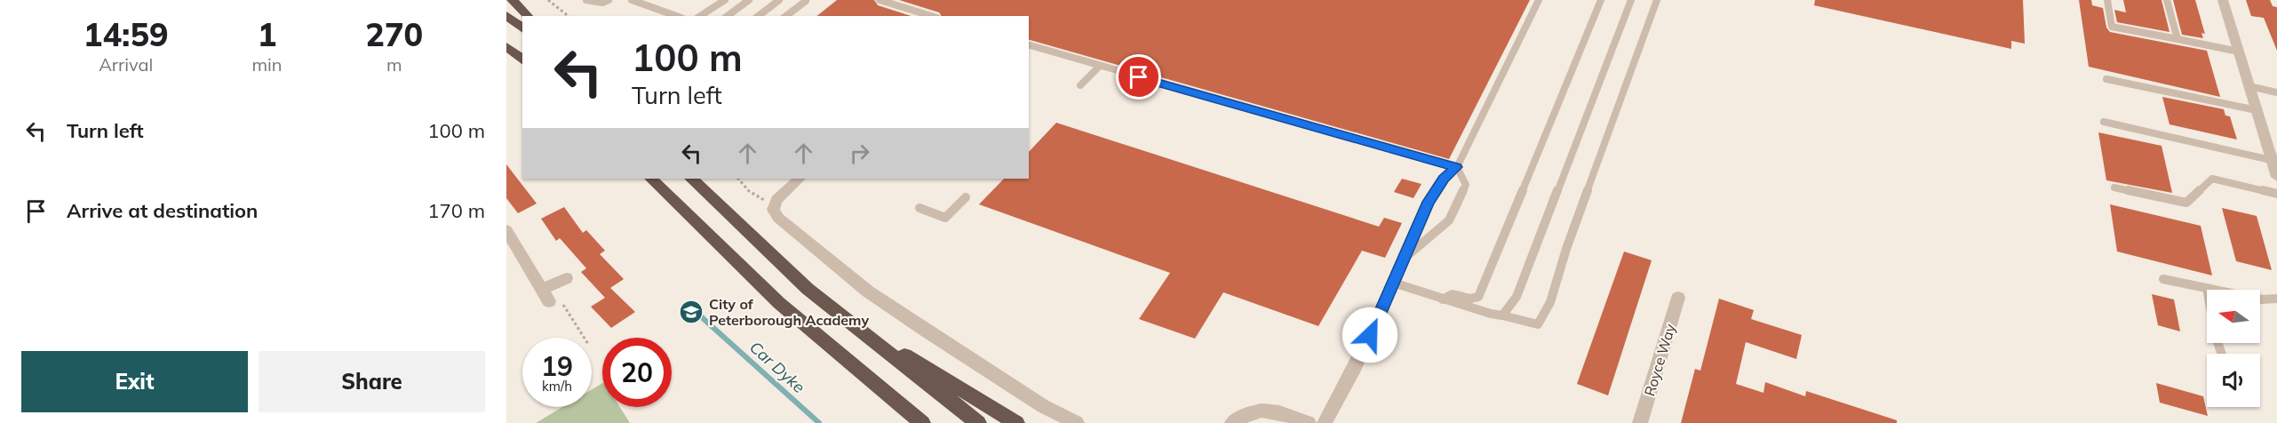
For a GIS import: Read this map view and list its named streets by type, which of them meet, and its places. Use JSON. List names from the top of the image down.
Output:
{
  "streets": {
    "street": ["Royce Way"]
  },
  "water": ["Car Dyke"],
  "places": {
    "school or university": ["City of Peterborough Academy"]
  },
  "north": "left",
  "page": {
    "eta": [
      "14:59",
      "Arrival",
      "1",
      "min",
      "270",
      "m"
    ],
    "turn": ["100 m", "Turn left"],
    "list": [
      {
        "name": "Turn left",
        "value": "100 m"
      },
      {
        "name": "Arrive at destination",
        "value": "170 m"
      }
    ],
    "speed": "19 km/h",
    "limit": "20",
    "buttons": ["Exit", "Share"]
  }
}
